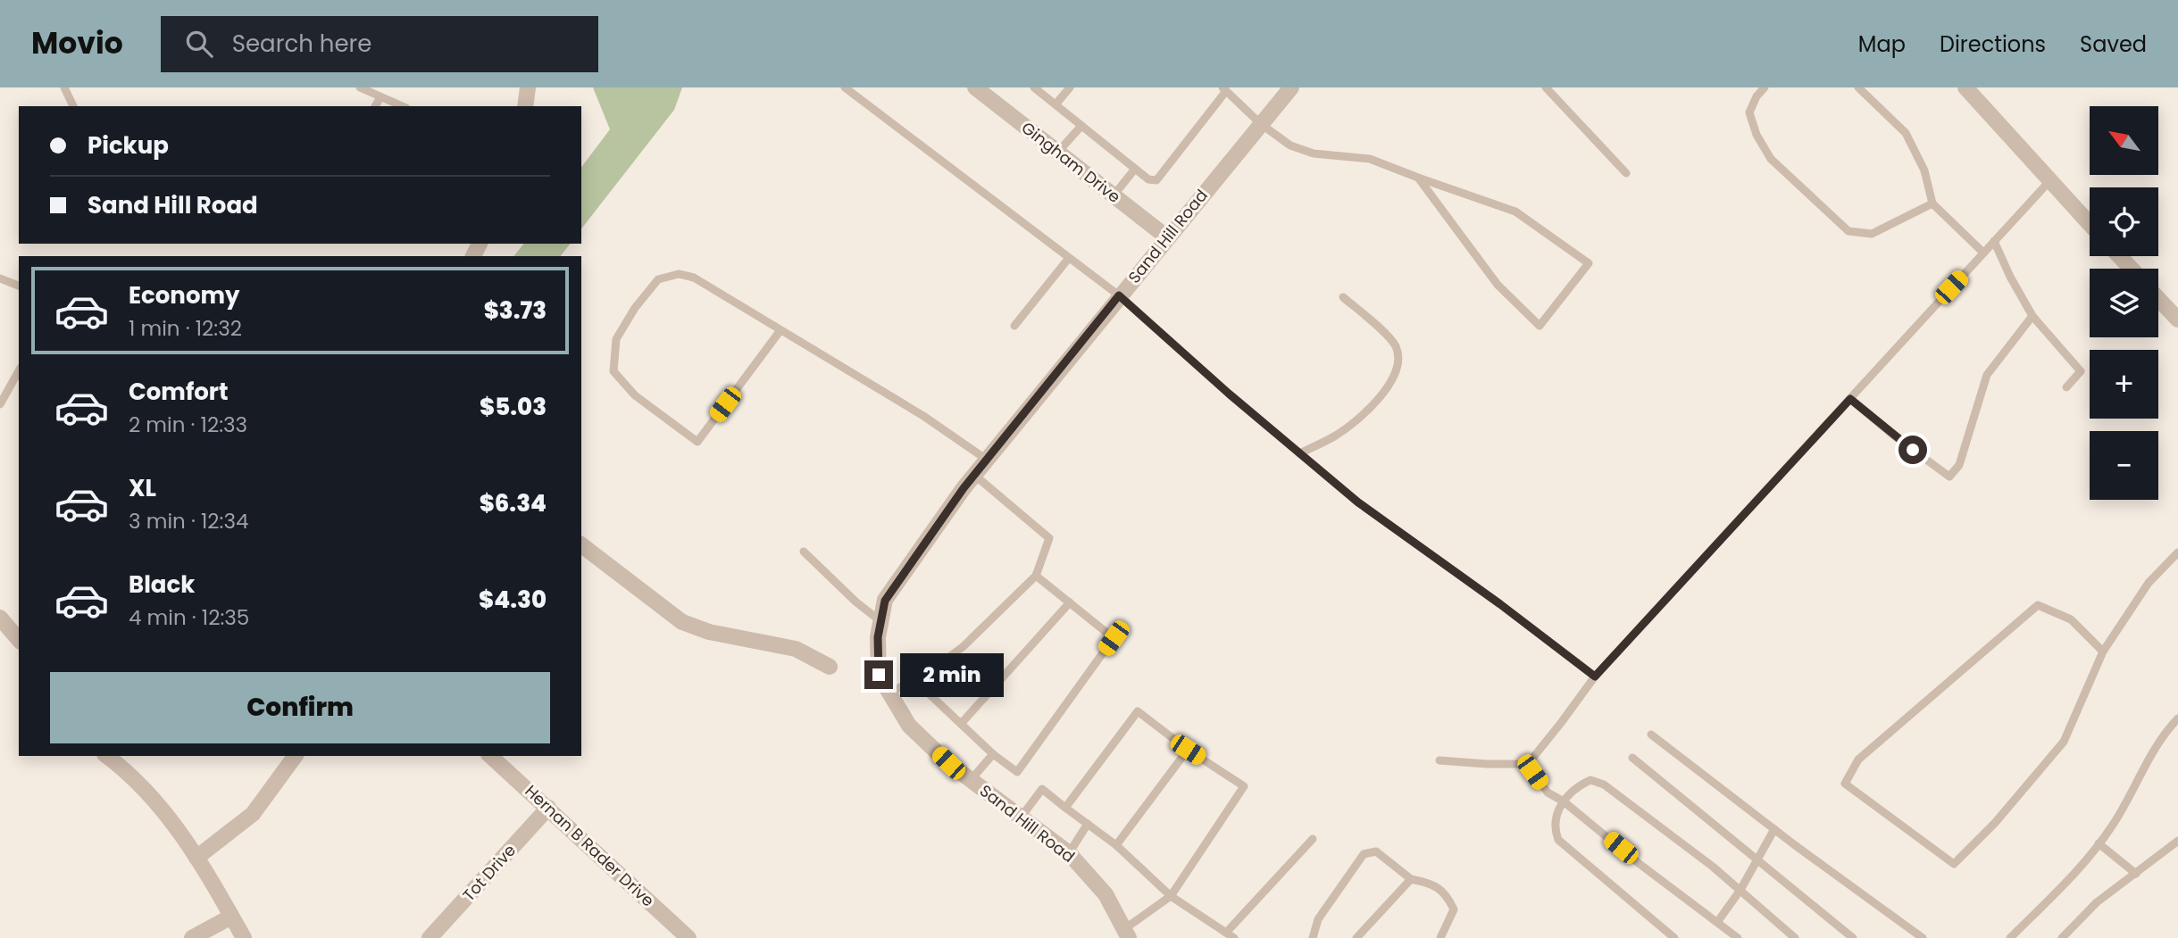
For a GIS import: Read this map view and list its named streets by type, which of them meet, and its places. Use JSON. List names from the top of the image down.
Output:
{
  "streets": {
    "street": [
      "Gingham Drive",
      "Sand Hill Road",
      "Hernan B Rader Drive",
      "Tot Drive"
    ]
  },
  "crossings": [
    ["Gingham Drive", "Sand Hill Road"],
    ["Hernan B Rader Drive", "Tot Drive"]
  ],
  "north": "top left",
  "page": {
    "header": "Movio",
    "search": "Search here",
    "nav": ["Map", "Directions", "Saved"],
    "map_buttons": ["+", "−"],
    "banner": ["Pickup", "Sand Hill Road"],
    "list": [
      {
        "name": "Economy",
        "note": "1 min · 12:32",
        "value": "$3.73"
      },
      {
        "name": "Comfort",
        "note": "2 min · 12:33",
        "value": "$5.03"
      },
      {
        "name": "XL",
        "note": "3 min · 12:34",
        "value": "$6.34"
      },
      {
        "name": "Black",
        "note": "4 min · 12:35",
        "value": "$4.30"
      }
    ],
    "bubble": "2 min",
    "buttons": "Confirm"
  }
}
